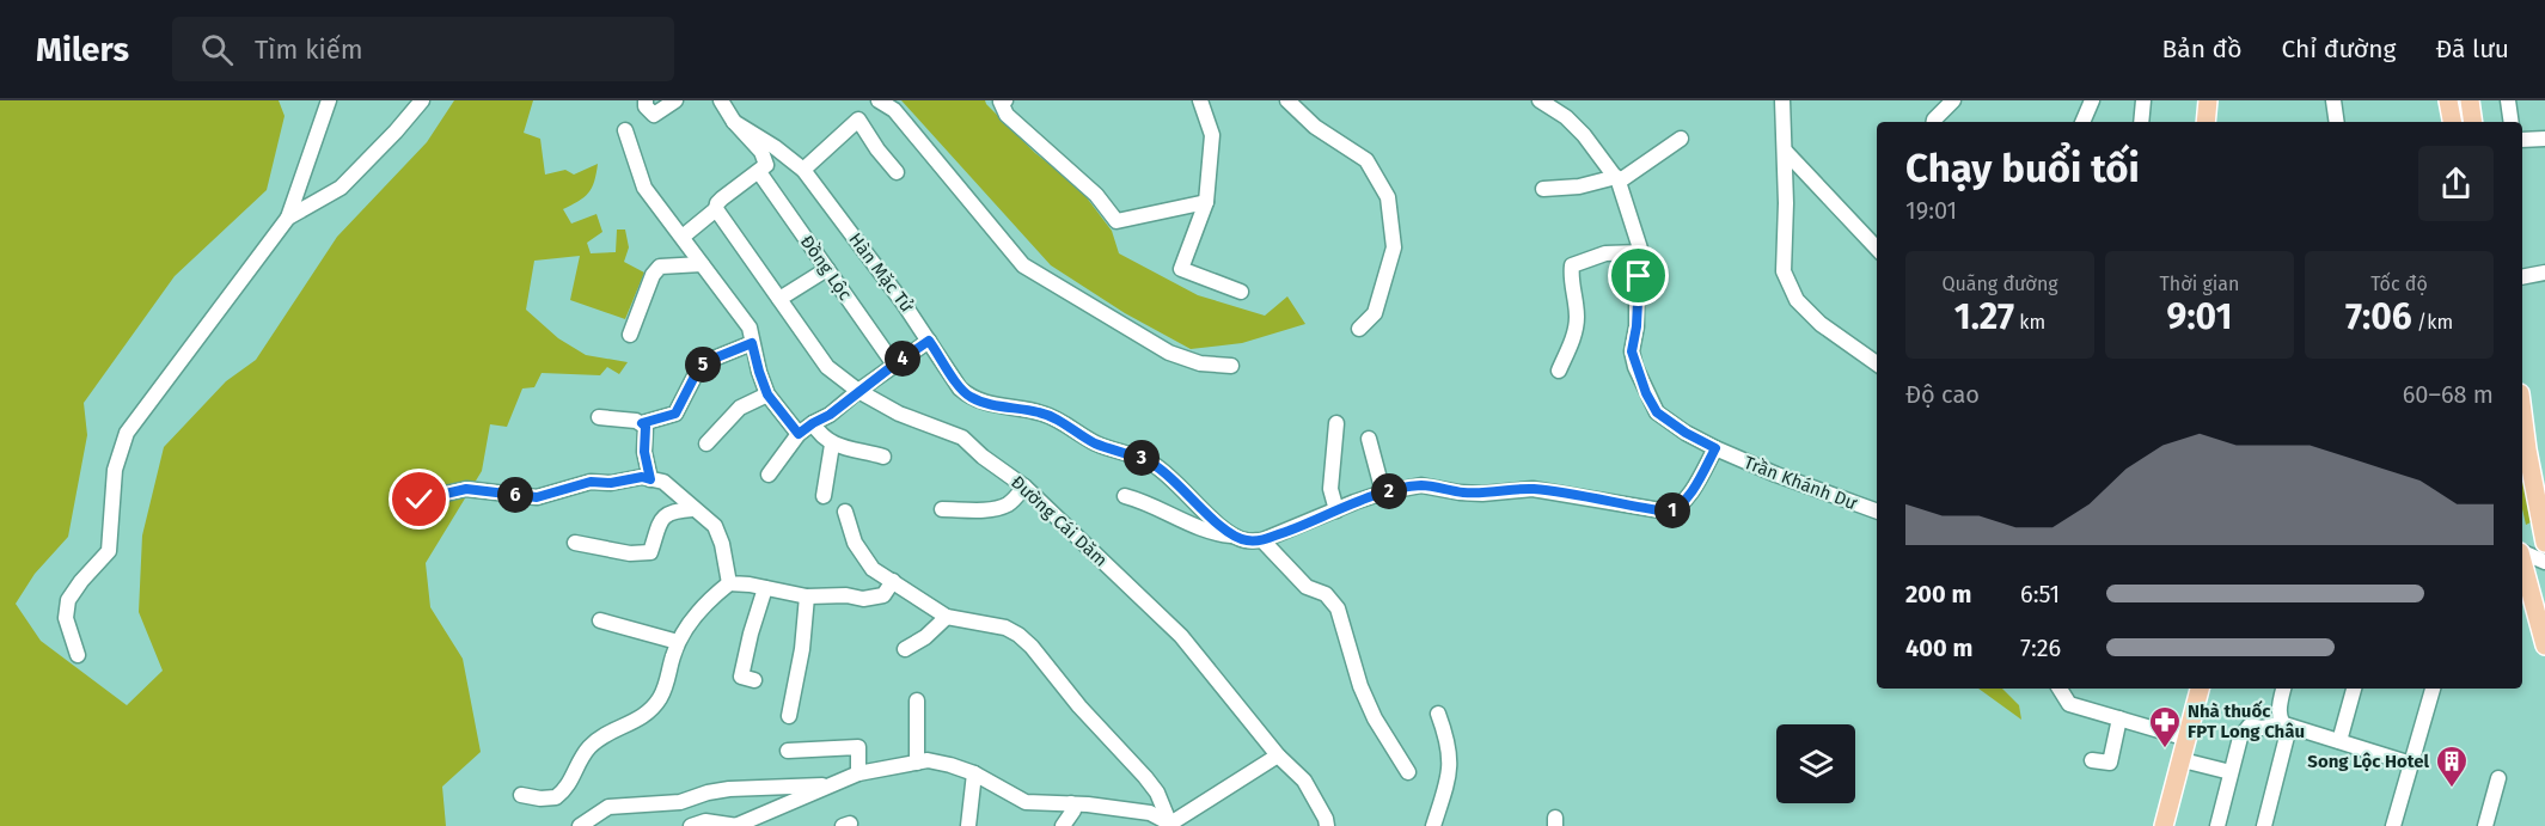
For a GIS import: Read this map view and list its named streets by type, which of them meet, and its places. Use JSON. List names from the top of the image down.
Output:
{
  "streets": {
    "street": [
      "Đồng Lộc",
      "Hàn Mặc Tử",
      "Trần Khánh Dư",
      "Đường Cái Dăm"
    ]
  },
  "places": {
    "pharmacy": ["Nhà thuốc FPT Long Châu"],
    "building": ["Song Lộc Hotel"]
  },
  "page": {
    "header": "Milers",
    "search": "Tìm kiếm",
    "nav": ["Bản đồ", "Chỉ đường", "Đã lưu"],
    "heading": ["Chạy buổi tối", "19:01"],
    "stats": [
      ["Quãng đường", "1.27 km"],
      ["Thời gian", "9:01"],
      ["Tốc độ", "7:06 /km"]
    ],
    "pins": [
      "4",
      "5",
      "3",
      "2",
      "6",
      "1"
    ],
    "chart": ["Độ cao", "60–68 m"],
    "list": [
      {
        "name": "200 m",
        "note": "6:51"
      },
      {
        "name": "400 m",
        "note": "7:26"
      }
    ]
  }
}
